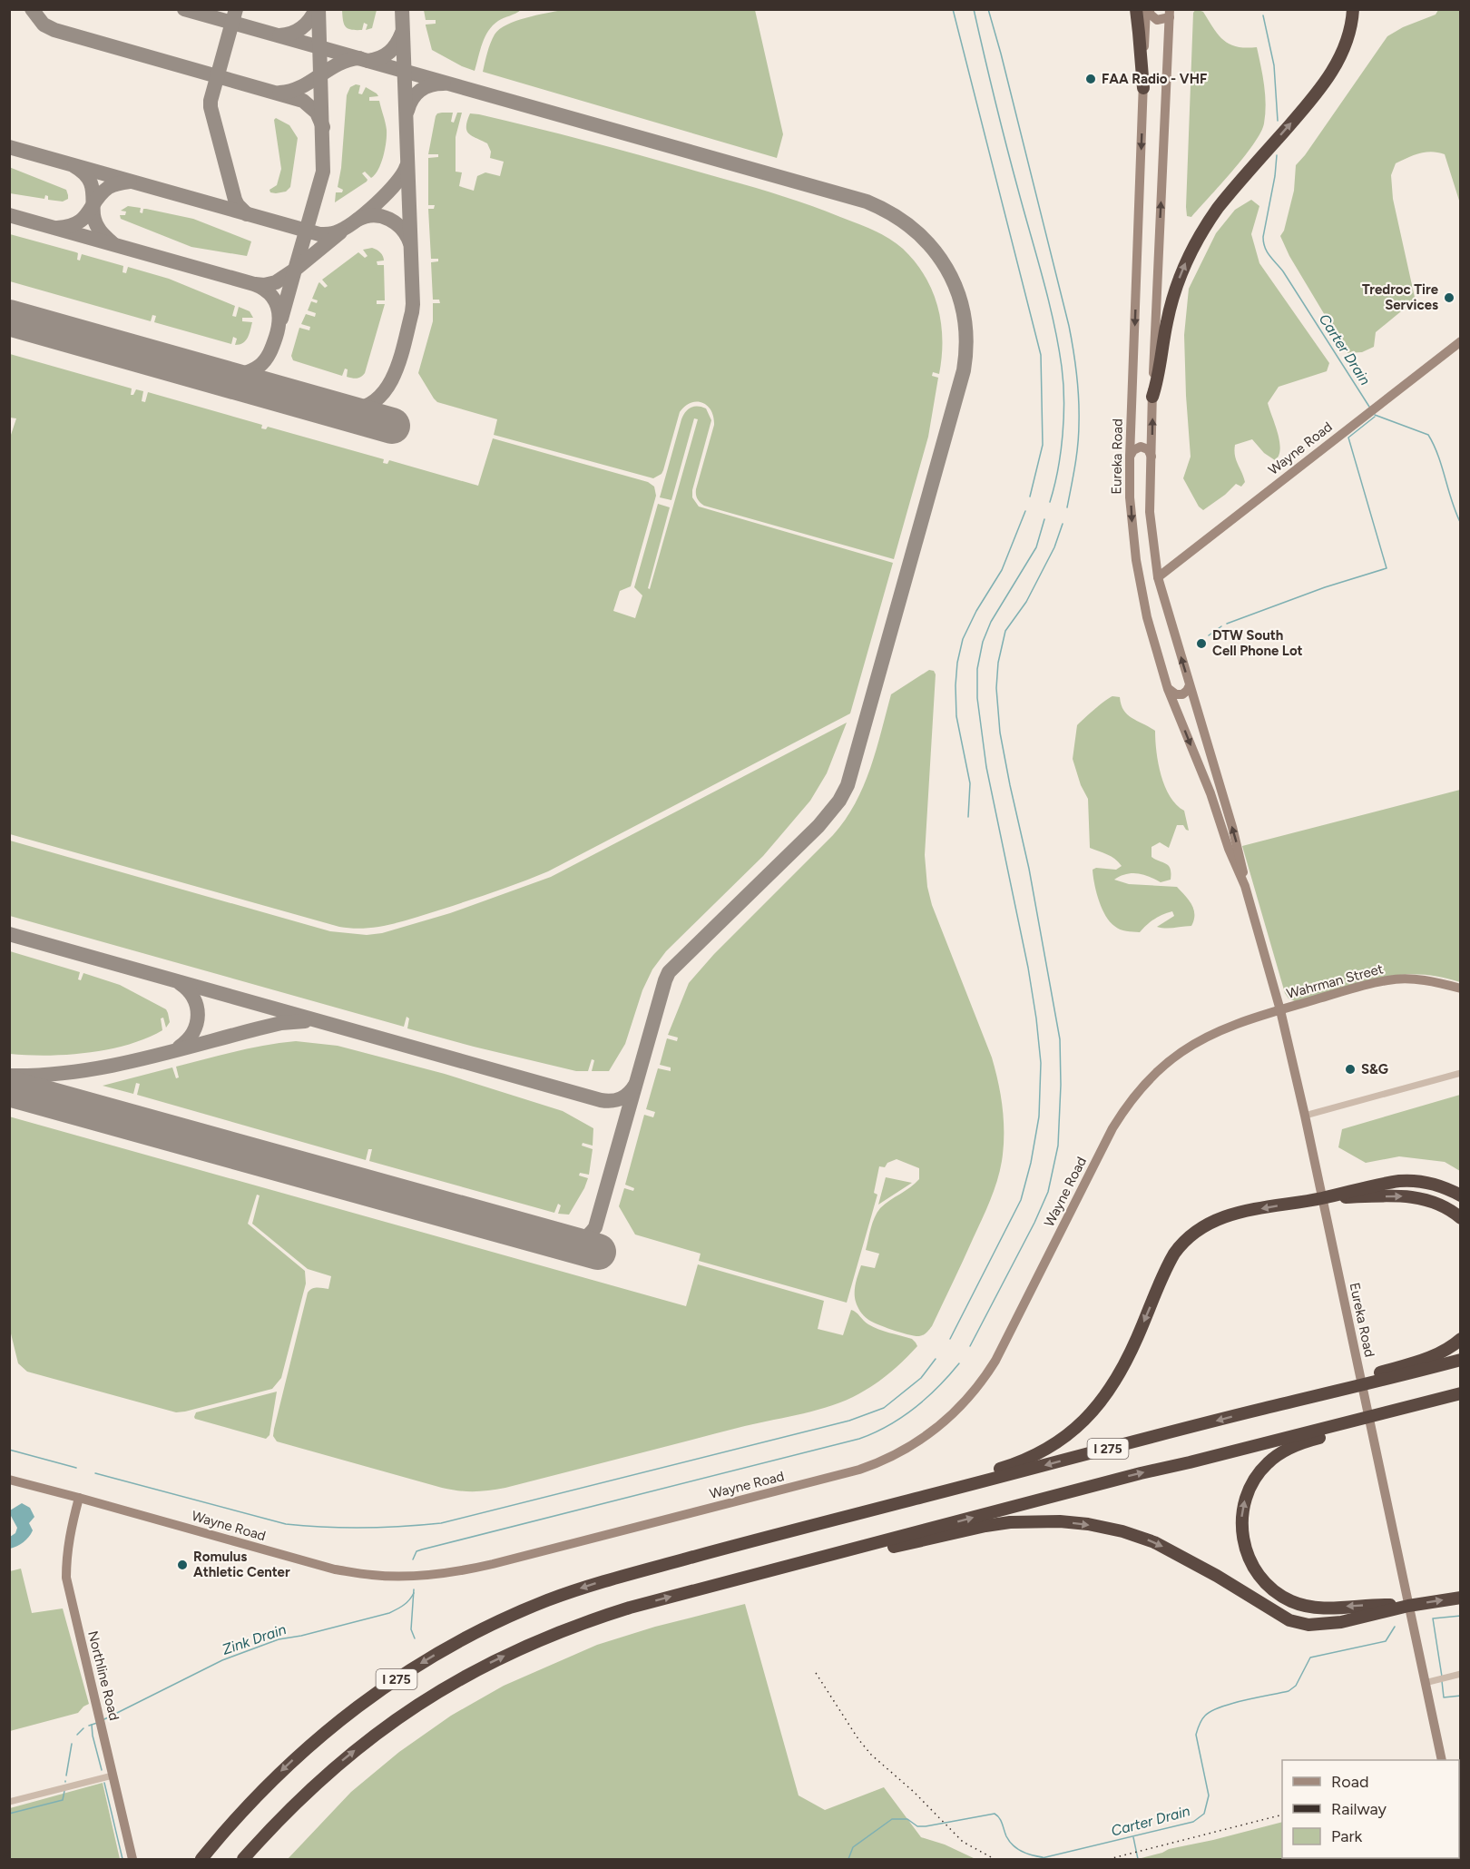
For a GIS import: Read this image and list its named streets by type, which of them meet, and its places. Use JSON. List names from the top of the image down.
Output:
{
  "streets": {
    "highway": ["I 275"],
    "main road": [
      "Wayne Road",
      "Eureka Road",
      "Wahrman Street",
      "Northline Road"
    ]
  },
  "crossings": [
    ["Wayne Road", "Eureka Road"],
    ["Wayne Road", "Wahrman Street"],
    ["Wayne Road", "Northline Road"],
    ["Eureka Road", "Wahrman Street"]
  ],
  "water": ["Carter Drain", "Zink Drain"],
  "places": [
    "FAA Radio - VHF",
    "Tredroc Tire Services",
    "DTW South Cell Phone Lot",
    "S&G",
    "Romulus Athletic Center"
  ],
  "legend": ["Road", "Railway", "Park"]
}
